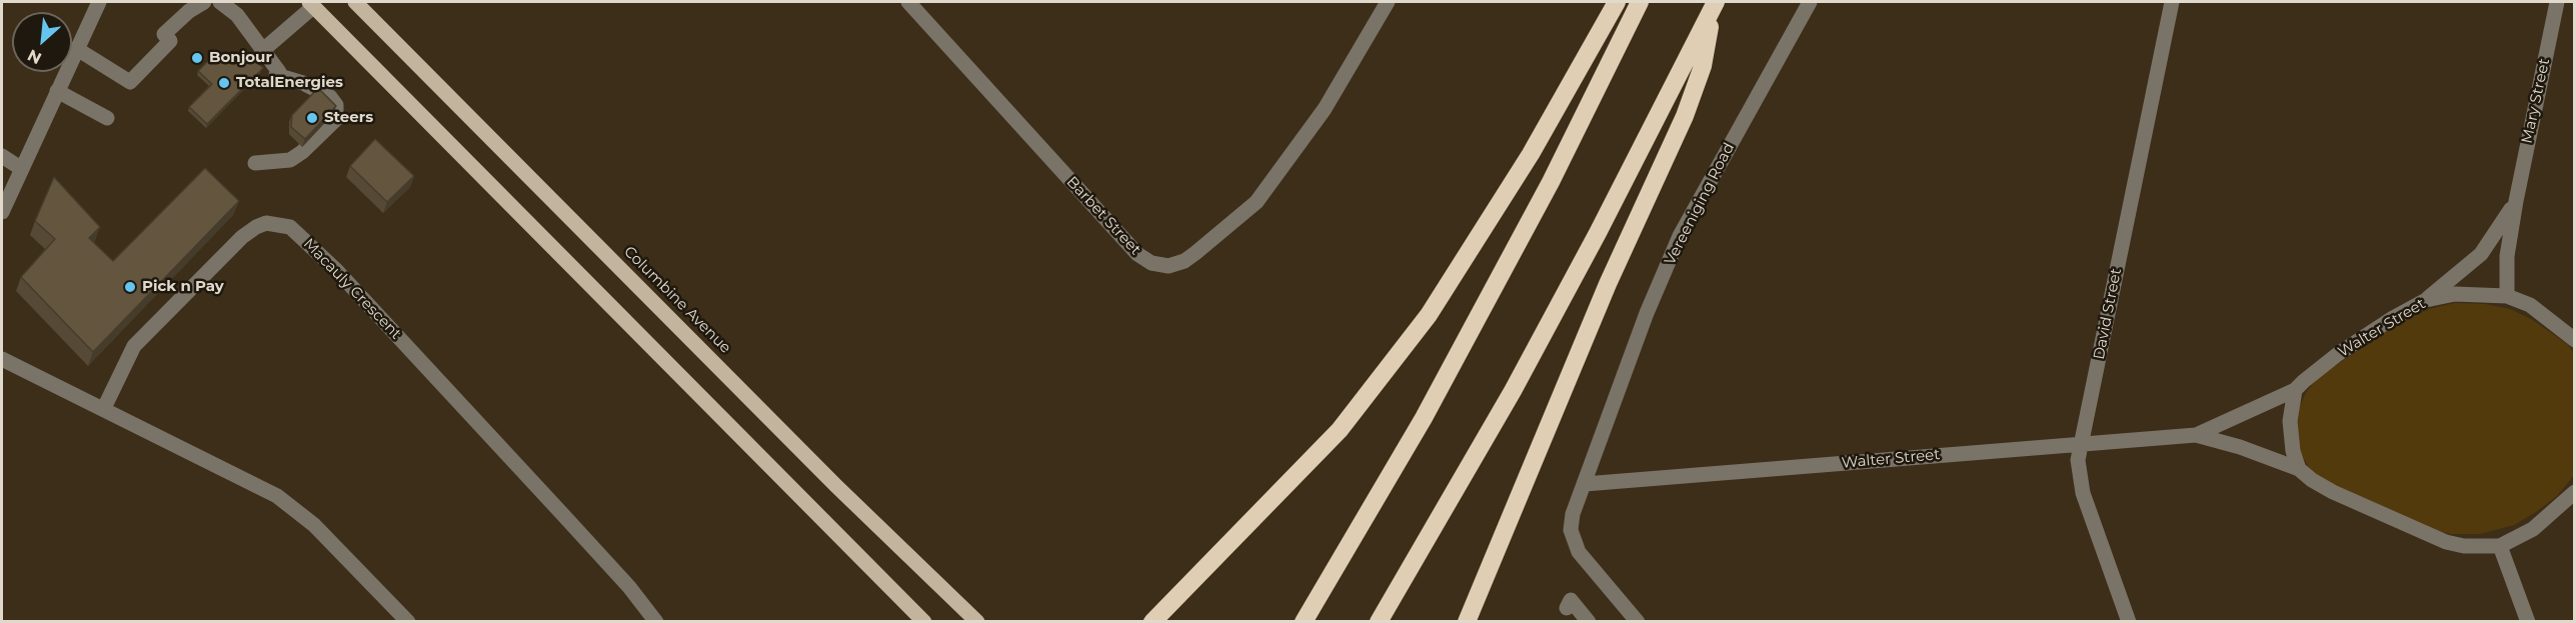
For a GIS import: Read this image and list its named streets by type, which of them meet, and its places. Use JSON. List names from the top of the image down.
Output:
{
  "streets": {
    "main road": ["Columbine Avenue"],
    "street": [
      "Mary Street",
      "Vereeniging Road",
      "Barbet Street",
      "Macauly Crescent",
      "David Street",
      "Walter Street"
    ]
  },
  "crossings": [
    ["Mary Street", "Walter Street"],
    ["Vereeniging Road", "Walter Street"],
    ["David Street", "Walter Street"]
  ],
  "places": [
    "Bonjour",
    "TotalEnergies",
    "Steers",
    "Pick n Pay"
  ],
  "north": "bottom left"
}
